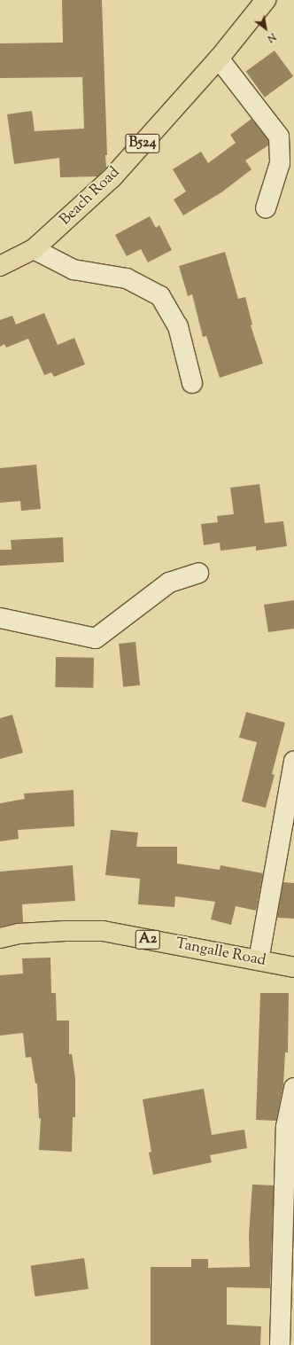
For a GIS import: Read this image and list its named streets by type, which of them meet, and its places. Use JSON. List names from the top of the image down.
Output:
{
  "streets": {
    "main road": [
      "B524",
      "Beach Road",
      "A2",
      "Tangalle Road"
    ]
  },
  "north": "bottom right"
}
